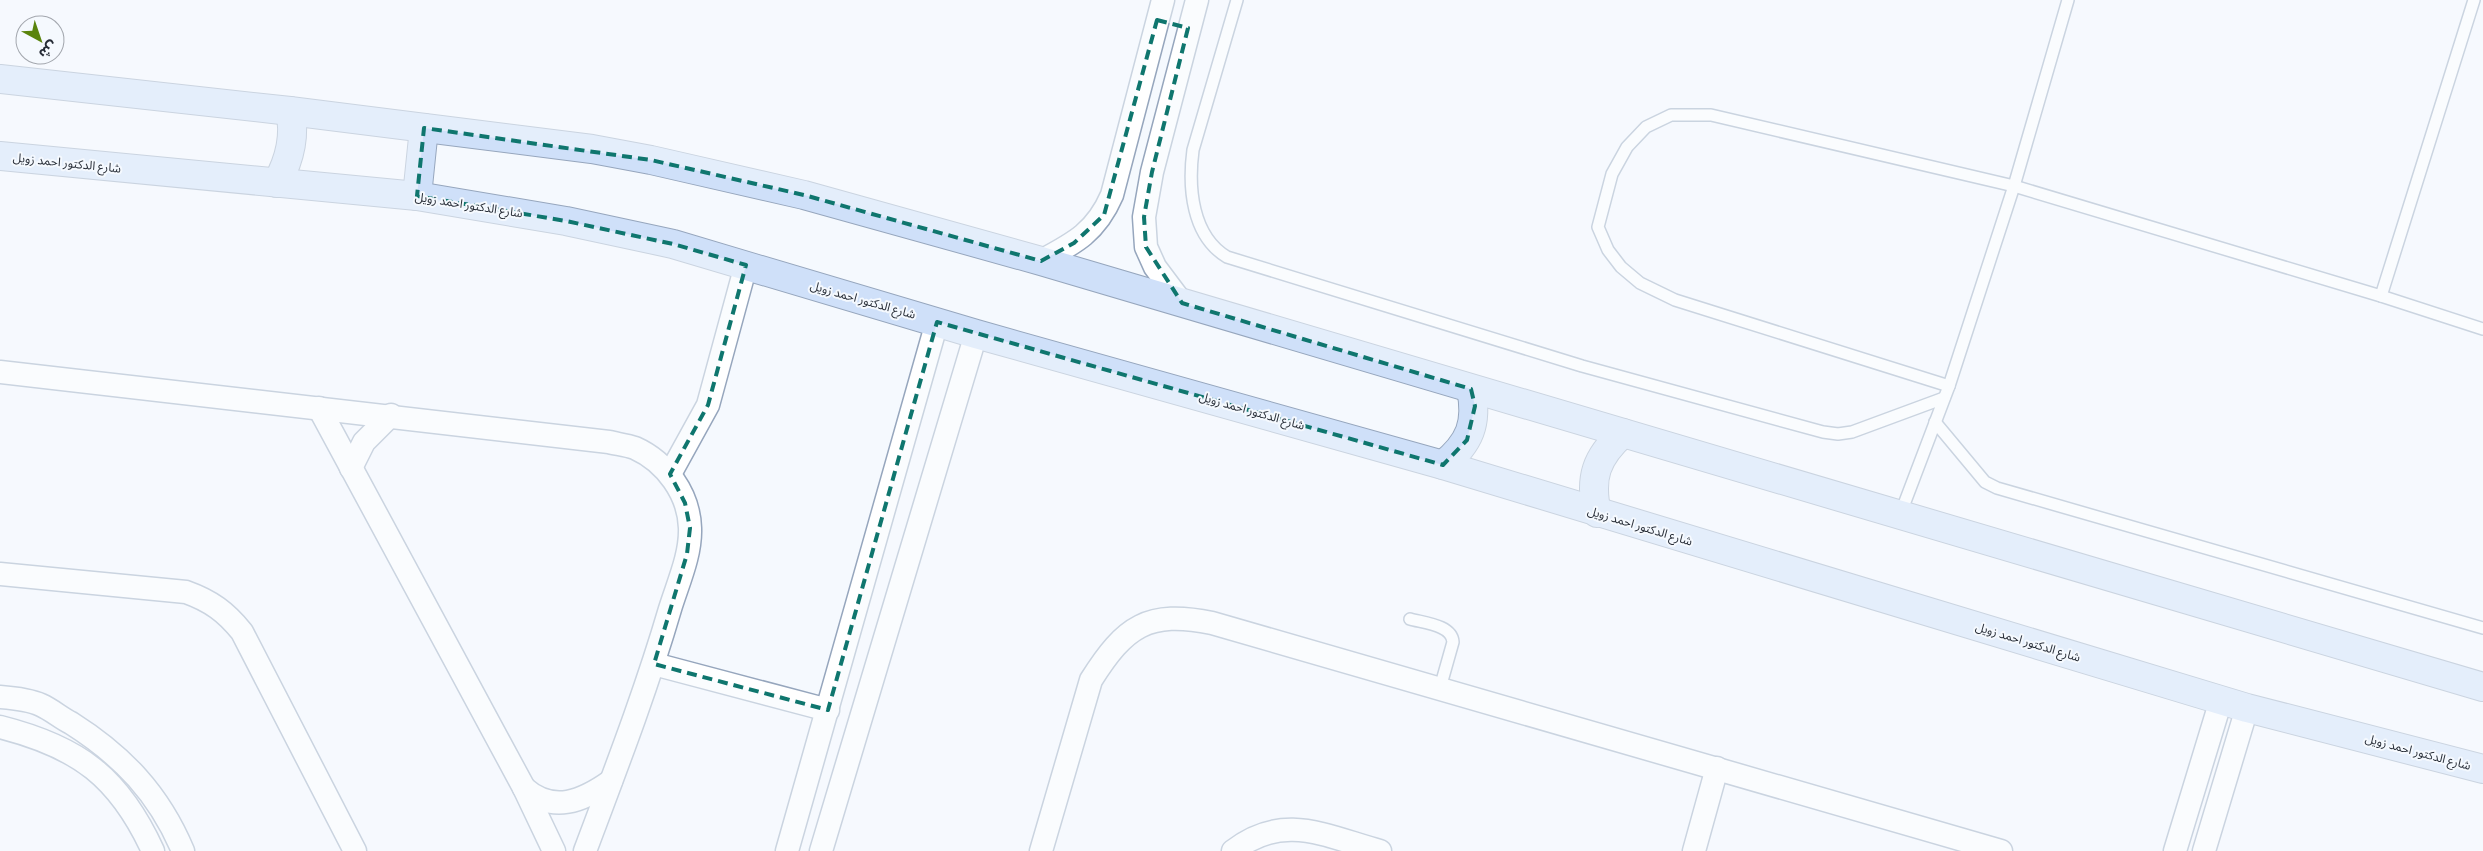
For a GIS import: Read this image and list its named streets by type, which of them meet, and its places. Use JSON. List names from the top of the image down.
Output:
{
  "streets": {
    "street": ["شارع الدكتور احمد زويل"]
  },
  "north": "bottom right"
}
